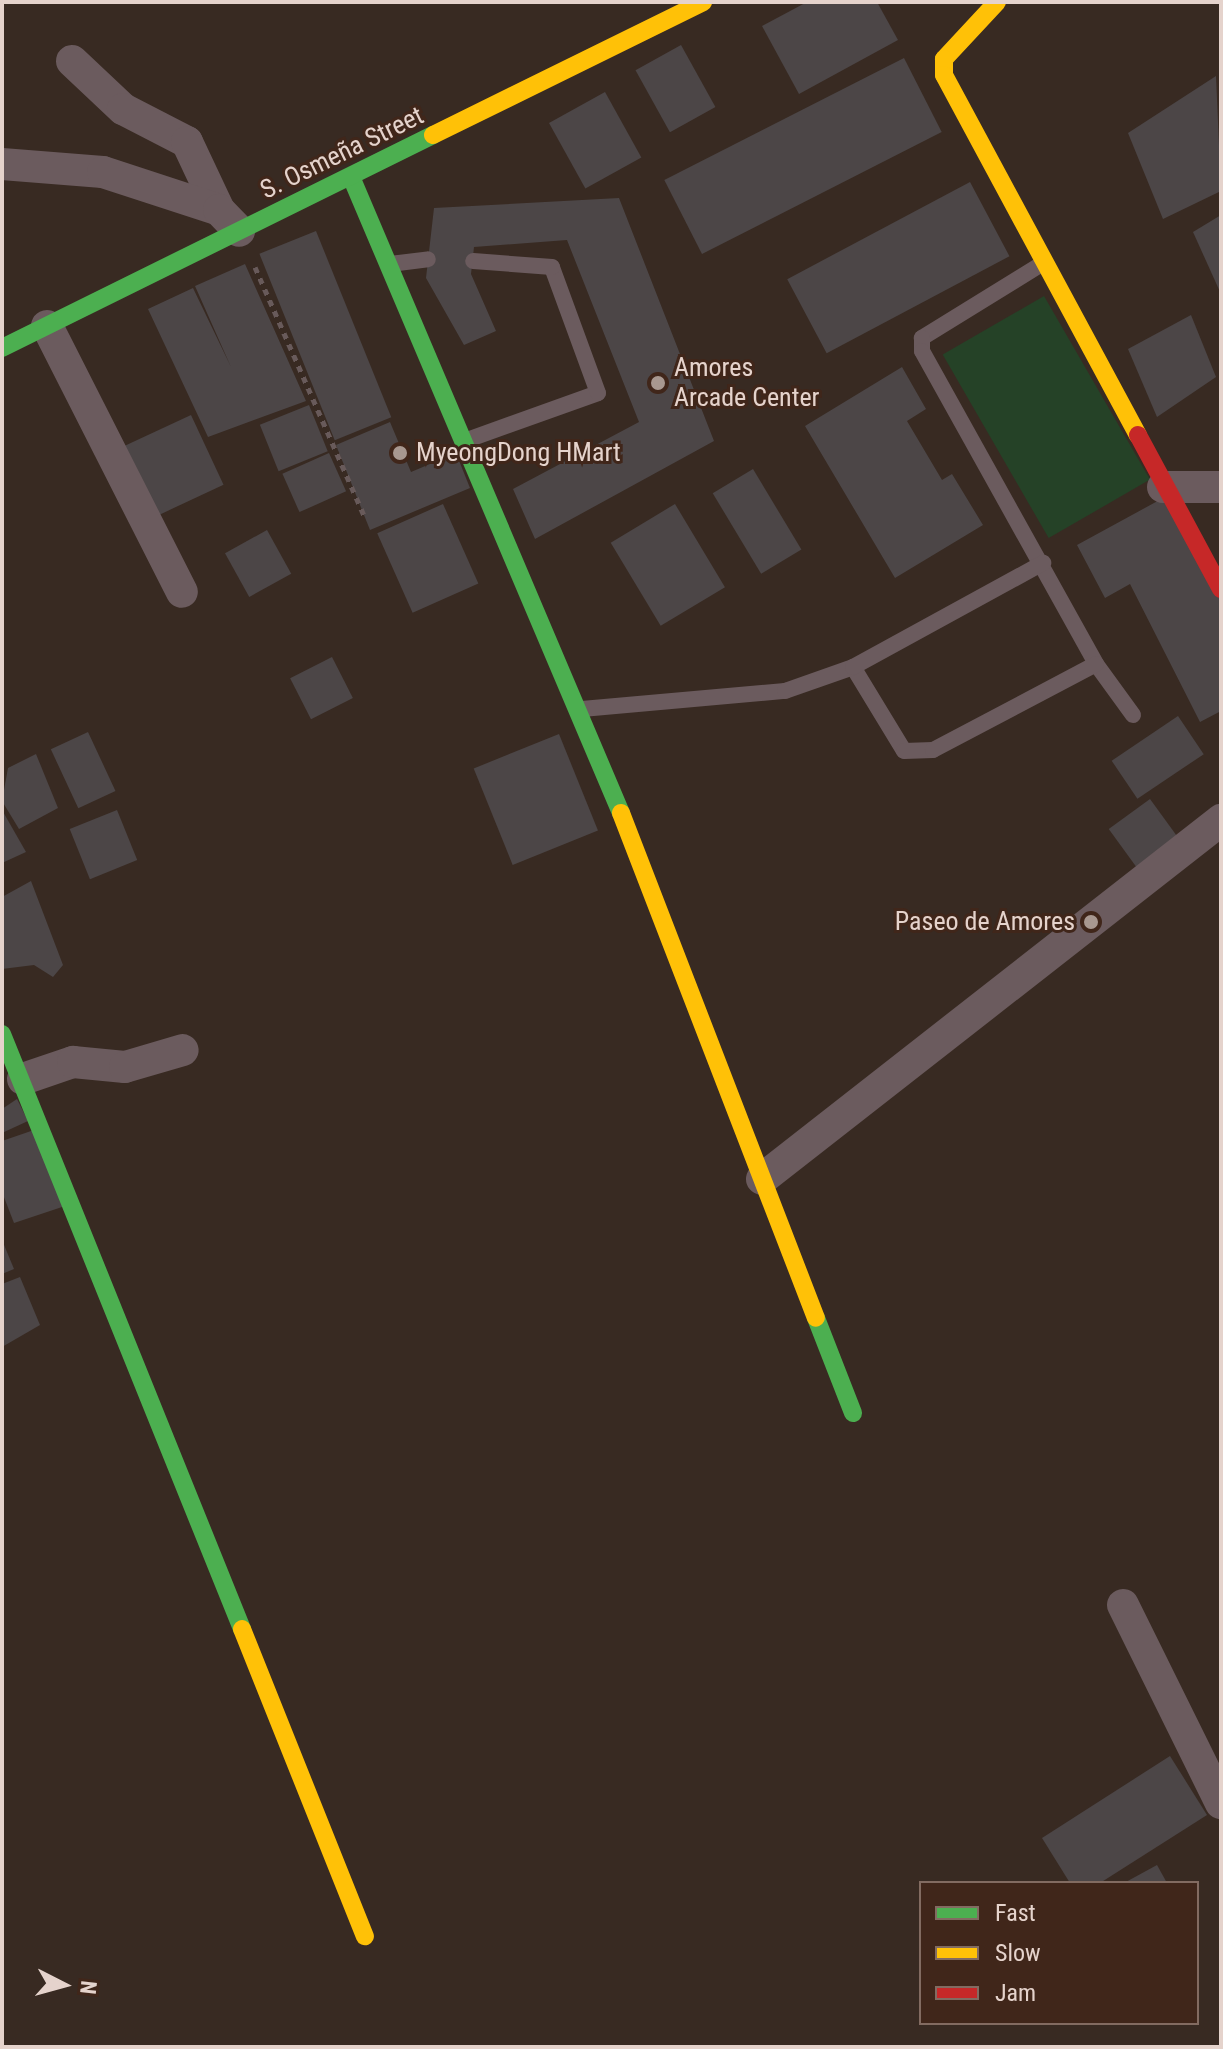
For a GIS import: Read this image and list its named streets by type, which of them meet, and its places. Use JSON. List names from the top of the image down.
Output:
{
  "streets": {
    "street": ["S. Osmeña Street"]
  },
  "places": ["Amores Arcade Center", "MyeongDong HMart", "Paseo de Amores"],
  "legend": ["Fast", "Slow", "Jam"],
  "north": "right"
}
